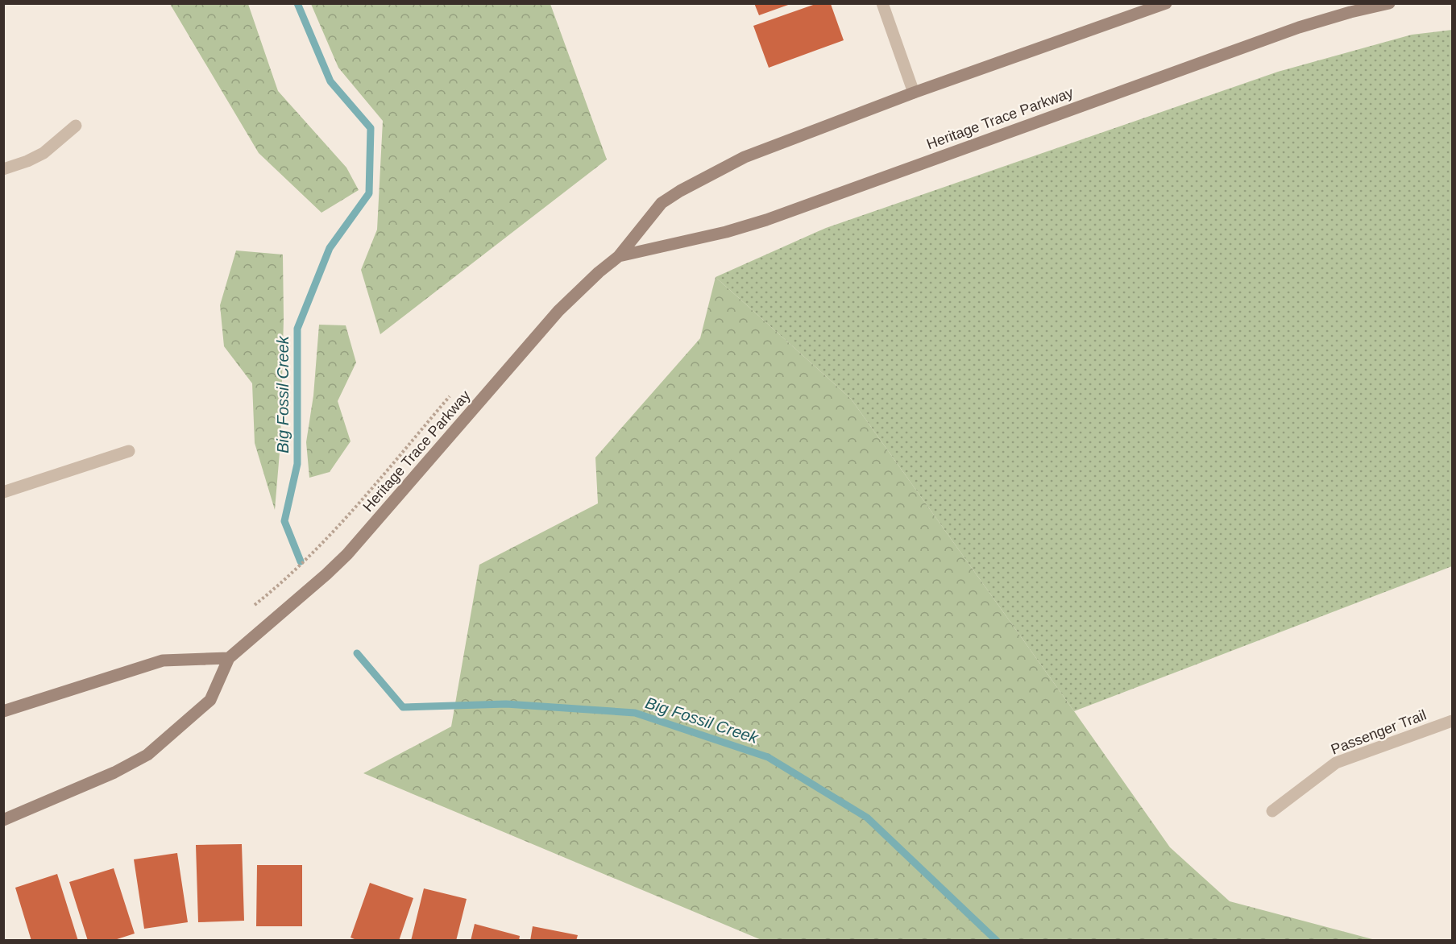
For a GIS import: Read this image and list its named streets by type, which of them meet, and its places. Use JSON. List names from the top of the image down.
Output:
{
  "streets": {
    "street": ["Heritage Trace Parkway", "Passenger Trail"]
  },
  "water": ["Big Fossil Creek"]
}
